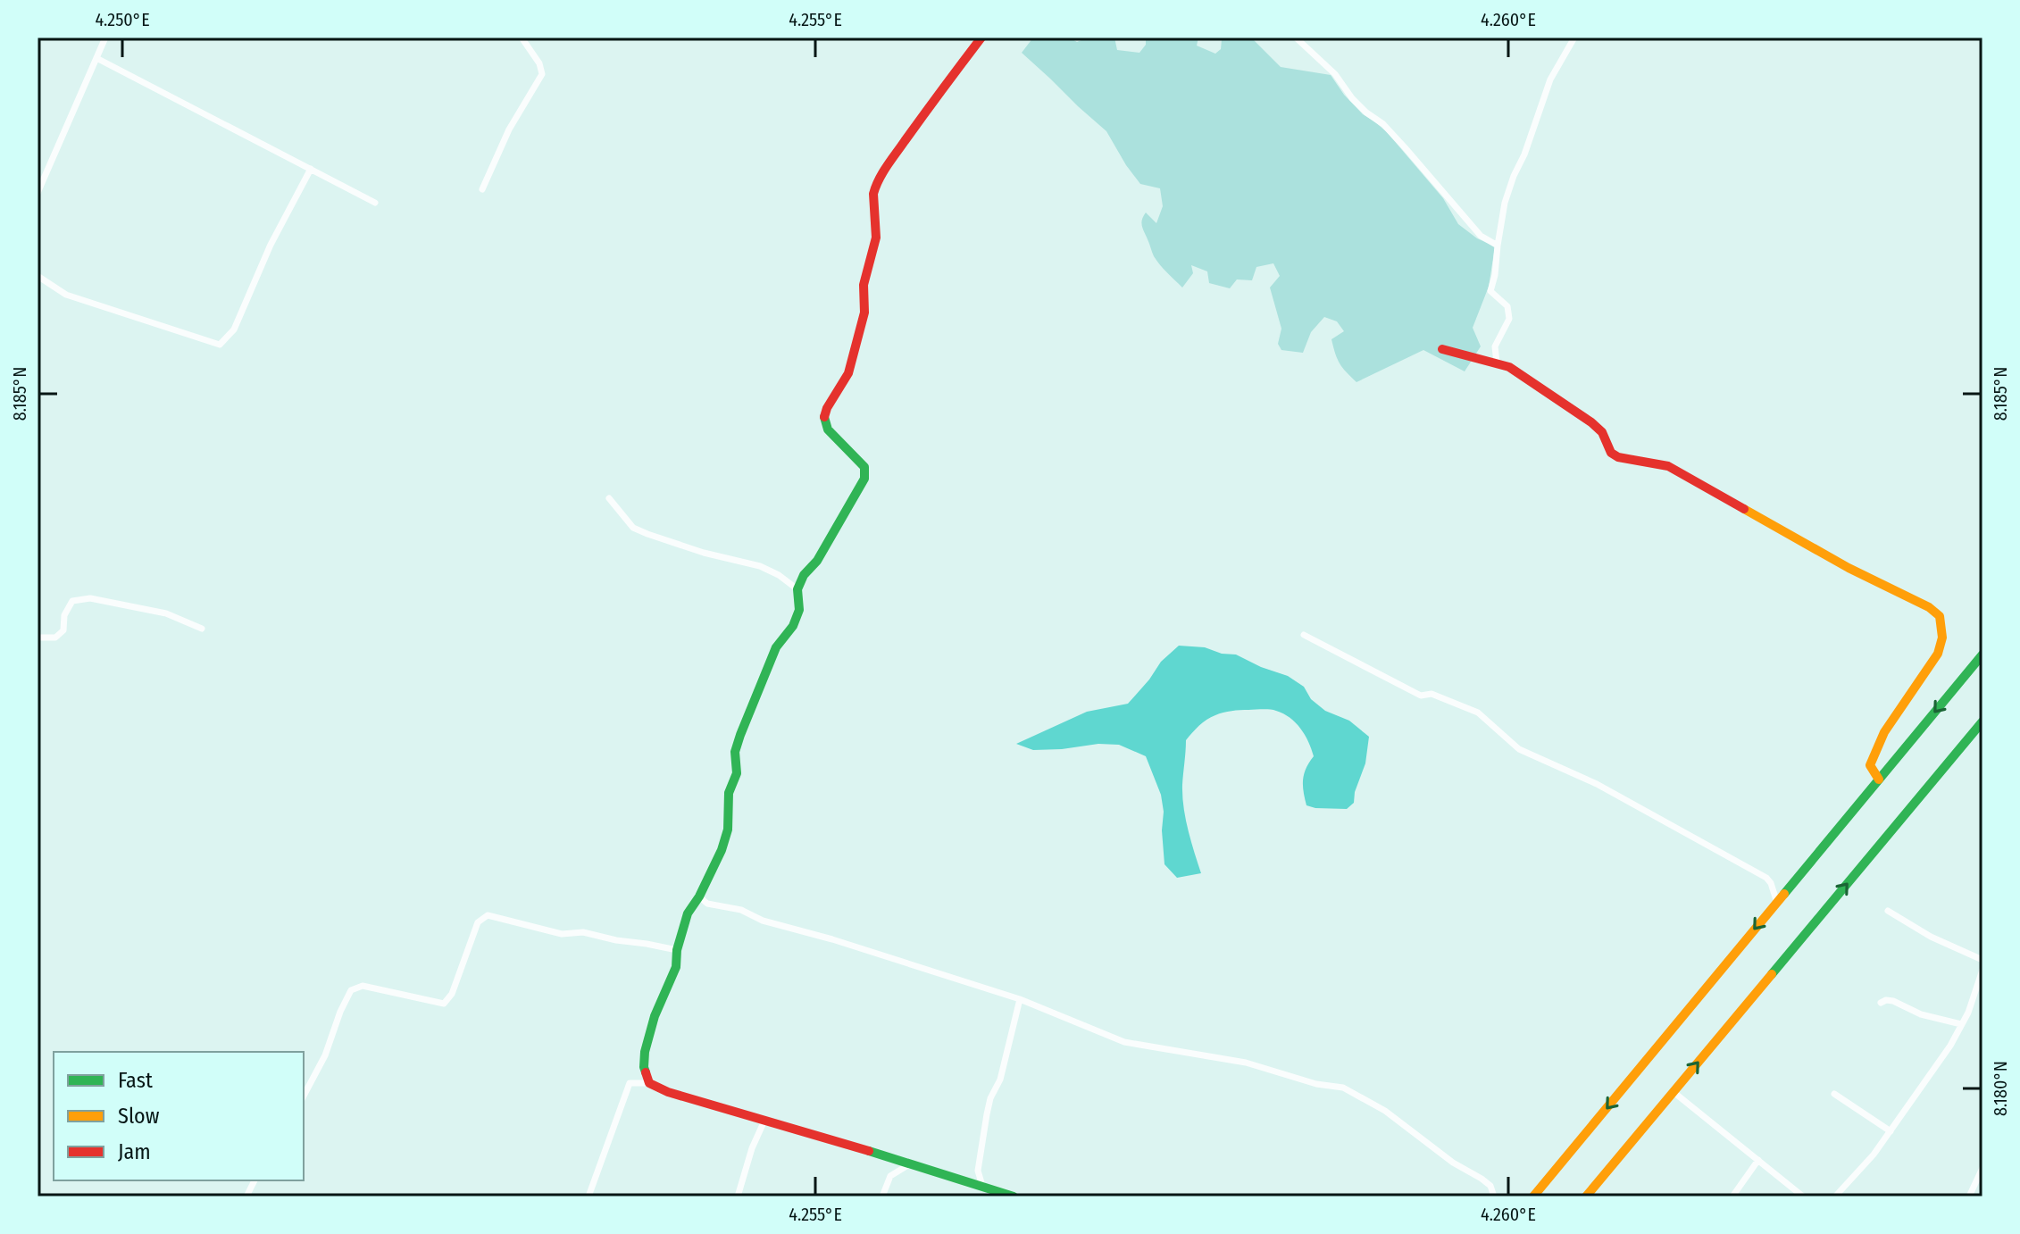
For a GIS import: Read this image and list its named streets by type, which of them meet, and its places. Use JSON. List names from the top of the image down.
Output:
{
  "legend": ["Fast", "Slow", "Jam"],
  "coordinates": [
    "4.250°E",
    "4.255°E",
    "4.260°E",
    "8.185°N",
    "8.180°N"
  ]
}
